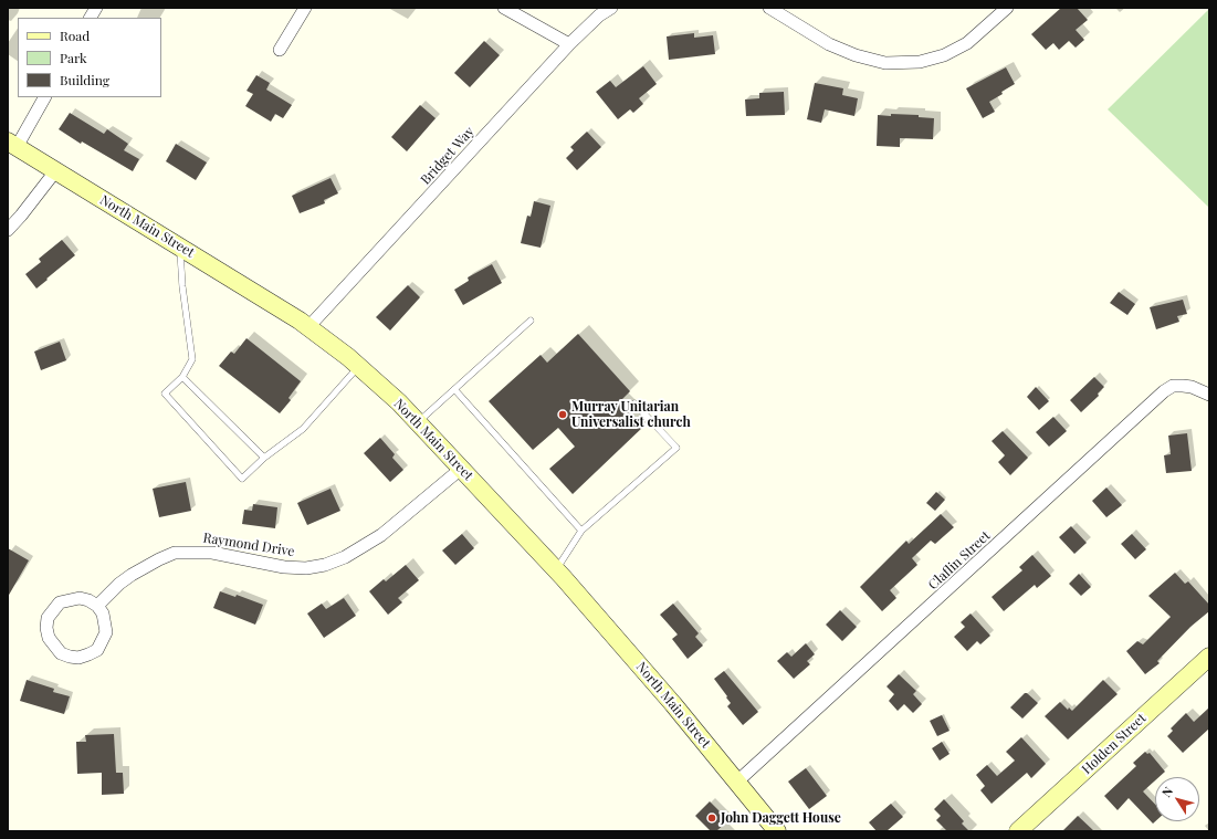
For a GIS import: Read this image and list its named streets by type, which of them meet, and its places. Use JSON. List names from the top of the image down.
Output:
{
  "streets": {
    "main road": ["North Main Street", "Holden Street"],
    "street": ["Bridget Way", "Raymond Drive", "Claflin Street"]
  },
  "crossings": [
    ["Bridget Way", "North Main Street"],
    ["North Main Street", "Raymond Drive"],
    ["North Main Street", "Claflin Street"]
  ],
  "places": ["Murray Unitarian Universalist church", "John Daggett House"],
  "legend": ["Road", "Park", "Building"],
  "north": "top left"
}
